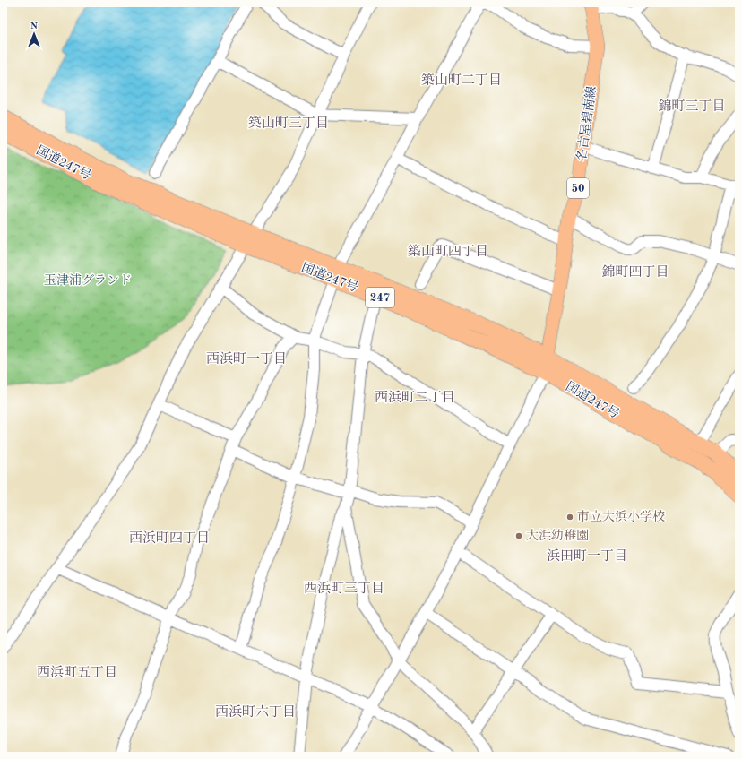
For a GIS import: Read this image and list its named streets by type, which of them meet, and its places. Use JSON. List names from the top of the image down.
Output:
{
  "streets": {
    "highway": ["国道247号", "247"],
    "main road": ["名古屋碧南線", "50"]
  },
  "crossings": [
    ["名古屋碧南線", "国道247号"]
  ],
  "districts": [
    "築山町二丁目",
    "錦町三丁目",
    "築山町三丁目",
    "築山町四丁目",
    "錦町四丁目",
    "西浜町一丁目",
    "西浜町二丁目",
    "西浜町四丁目",
    "浜田町一丁目",
    "西浜町三丁目",
    "西浜町五丁目",
    "西浜町六丁目"
  ],
  "parks": ["玉津浦グランド"],
  "places": ["市立大浜小学校", "大浜幼稚園"],
  "north": "top"
}
